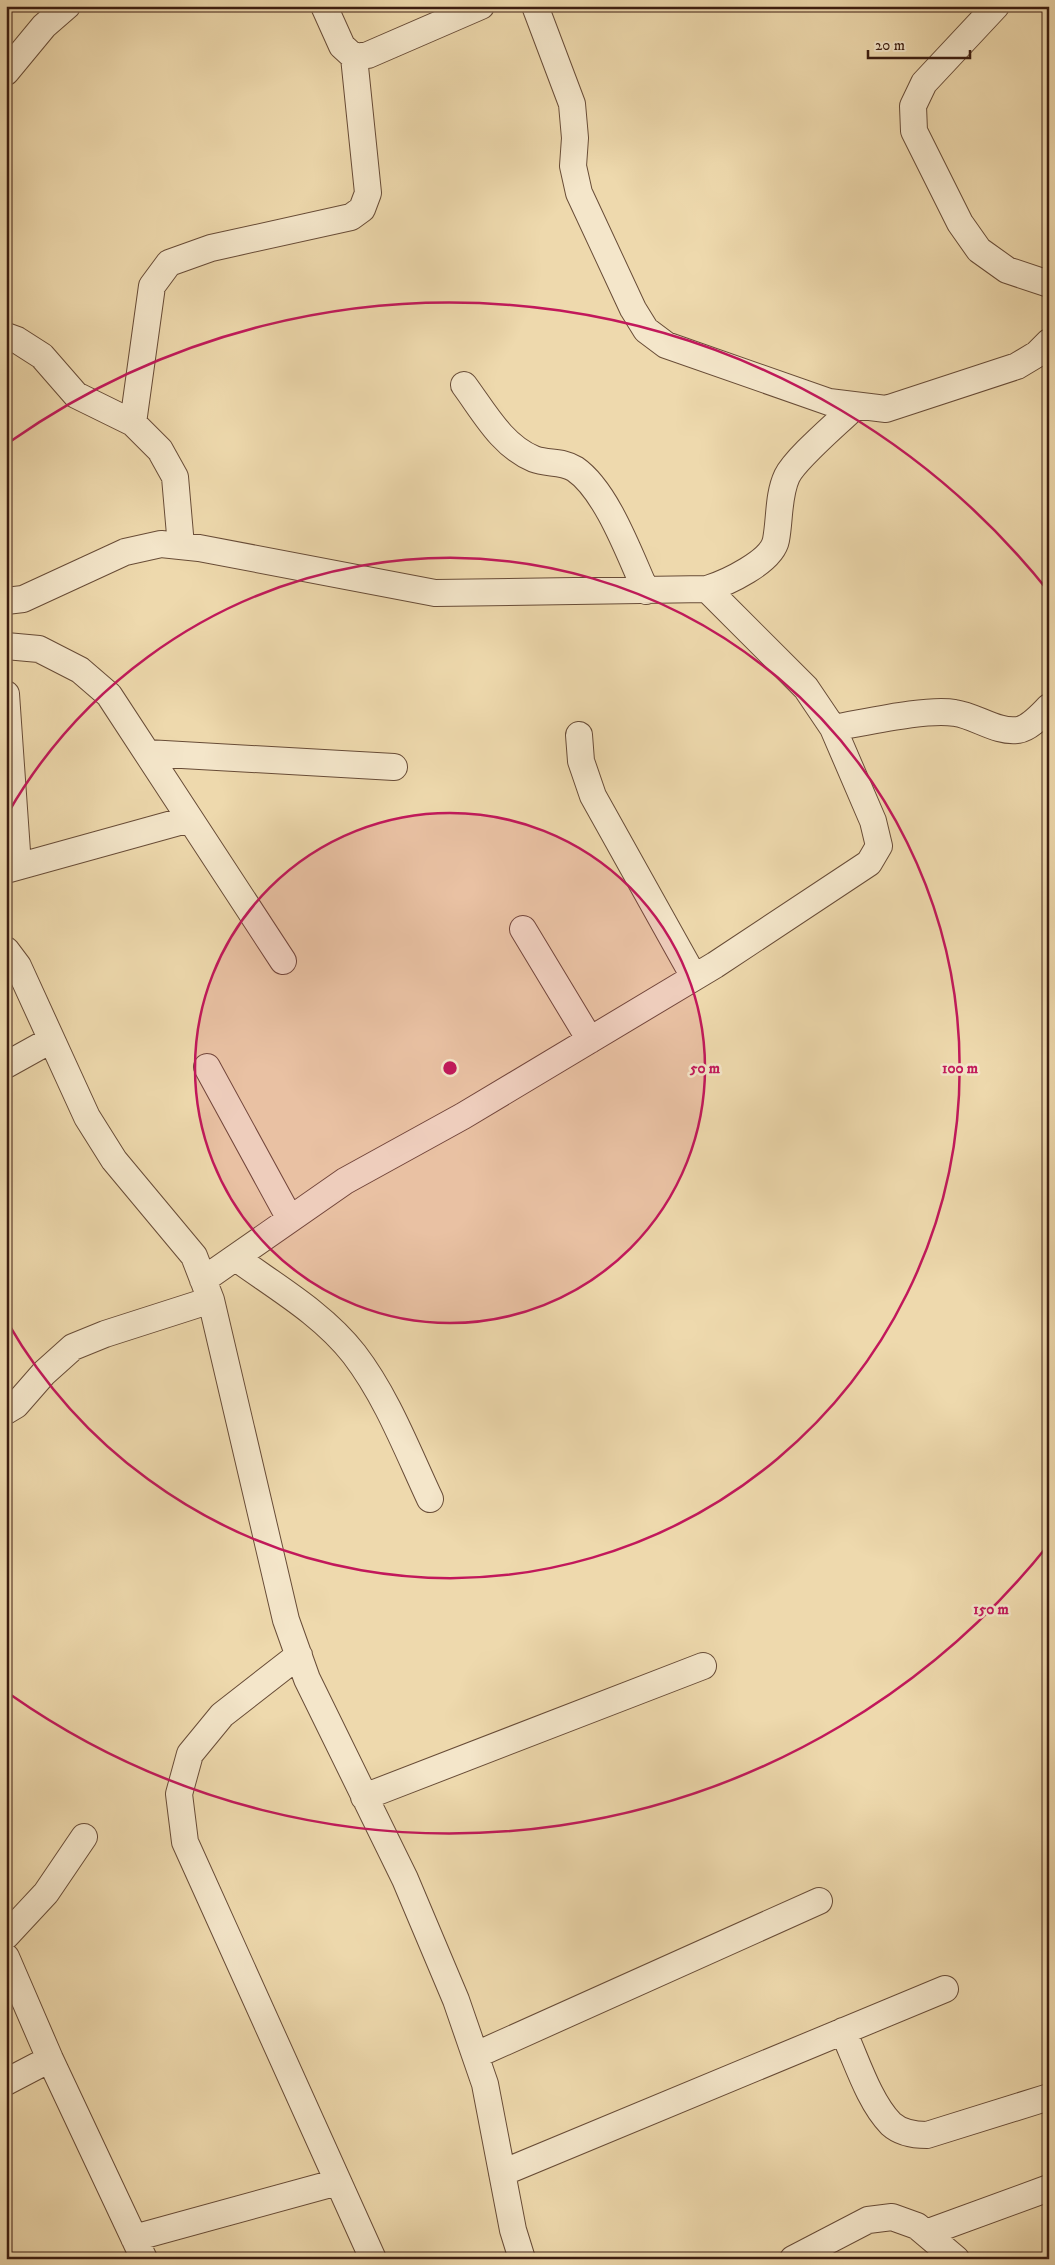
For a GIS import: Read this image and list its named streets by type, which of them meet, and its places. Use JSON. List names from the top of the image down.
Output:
{
  "scale_bar": "20 m",
  "rings": ["50 m", "100 m", "150 m"]
}
